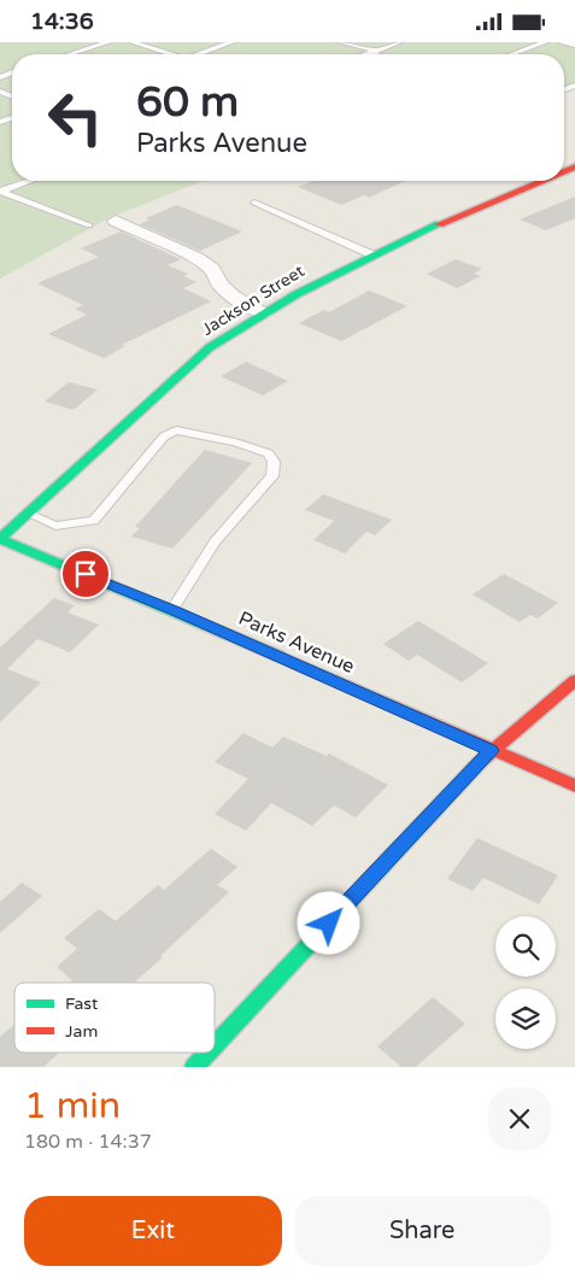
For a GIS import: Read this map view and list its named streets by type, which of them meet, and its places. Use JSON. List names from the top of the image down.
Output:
{
  "streets": {
    "main road": ["Jackson Street", "Parks Avenue"]
  },
  "crossings": [
    ["Jackson Street", "Parks Avenue"]
  ],
  "legend": ["Fast", "Jam"],
  "page": {
    "status": "14:36",
    "turn": ["60 m", "Parks Avenue"],
    "heading": ["1 min", "180 m · 14:37"],
    "buttons": ["Exit", "Share"]
  }
}
